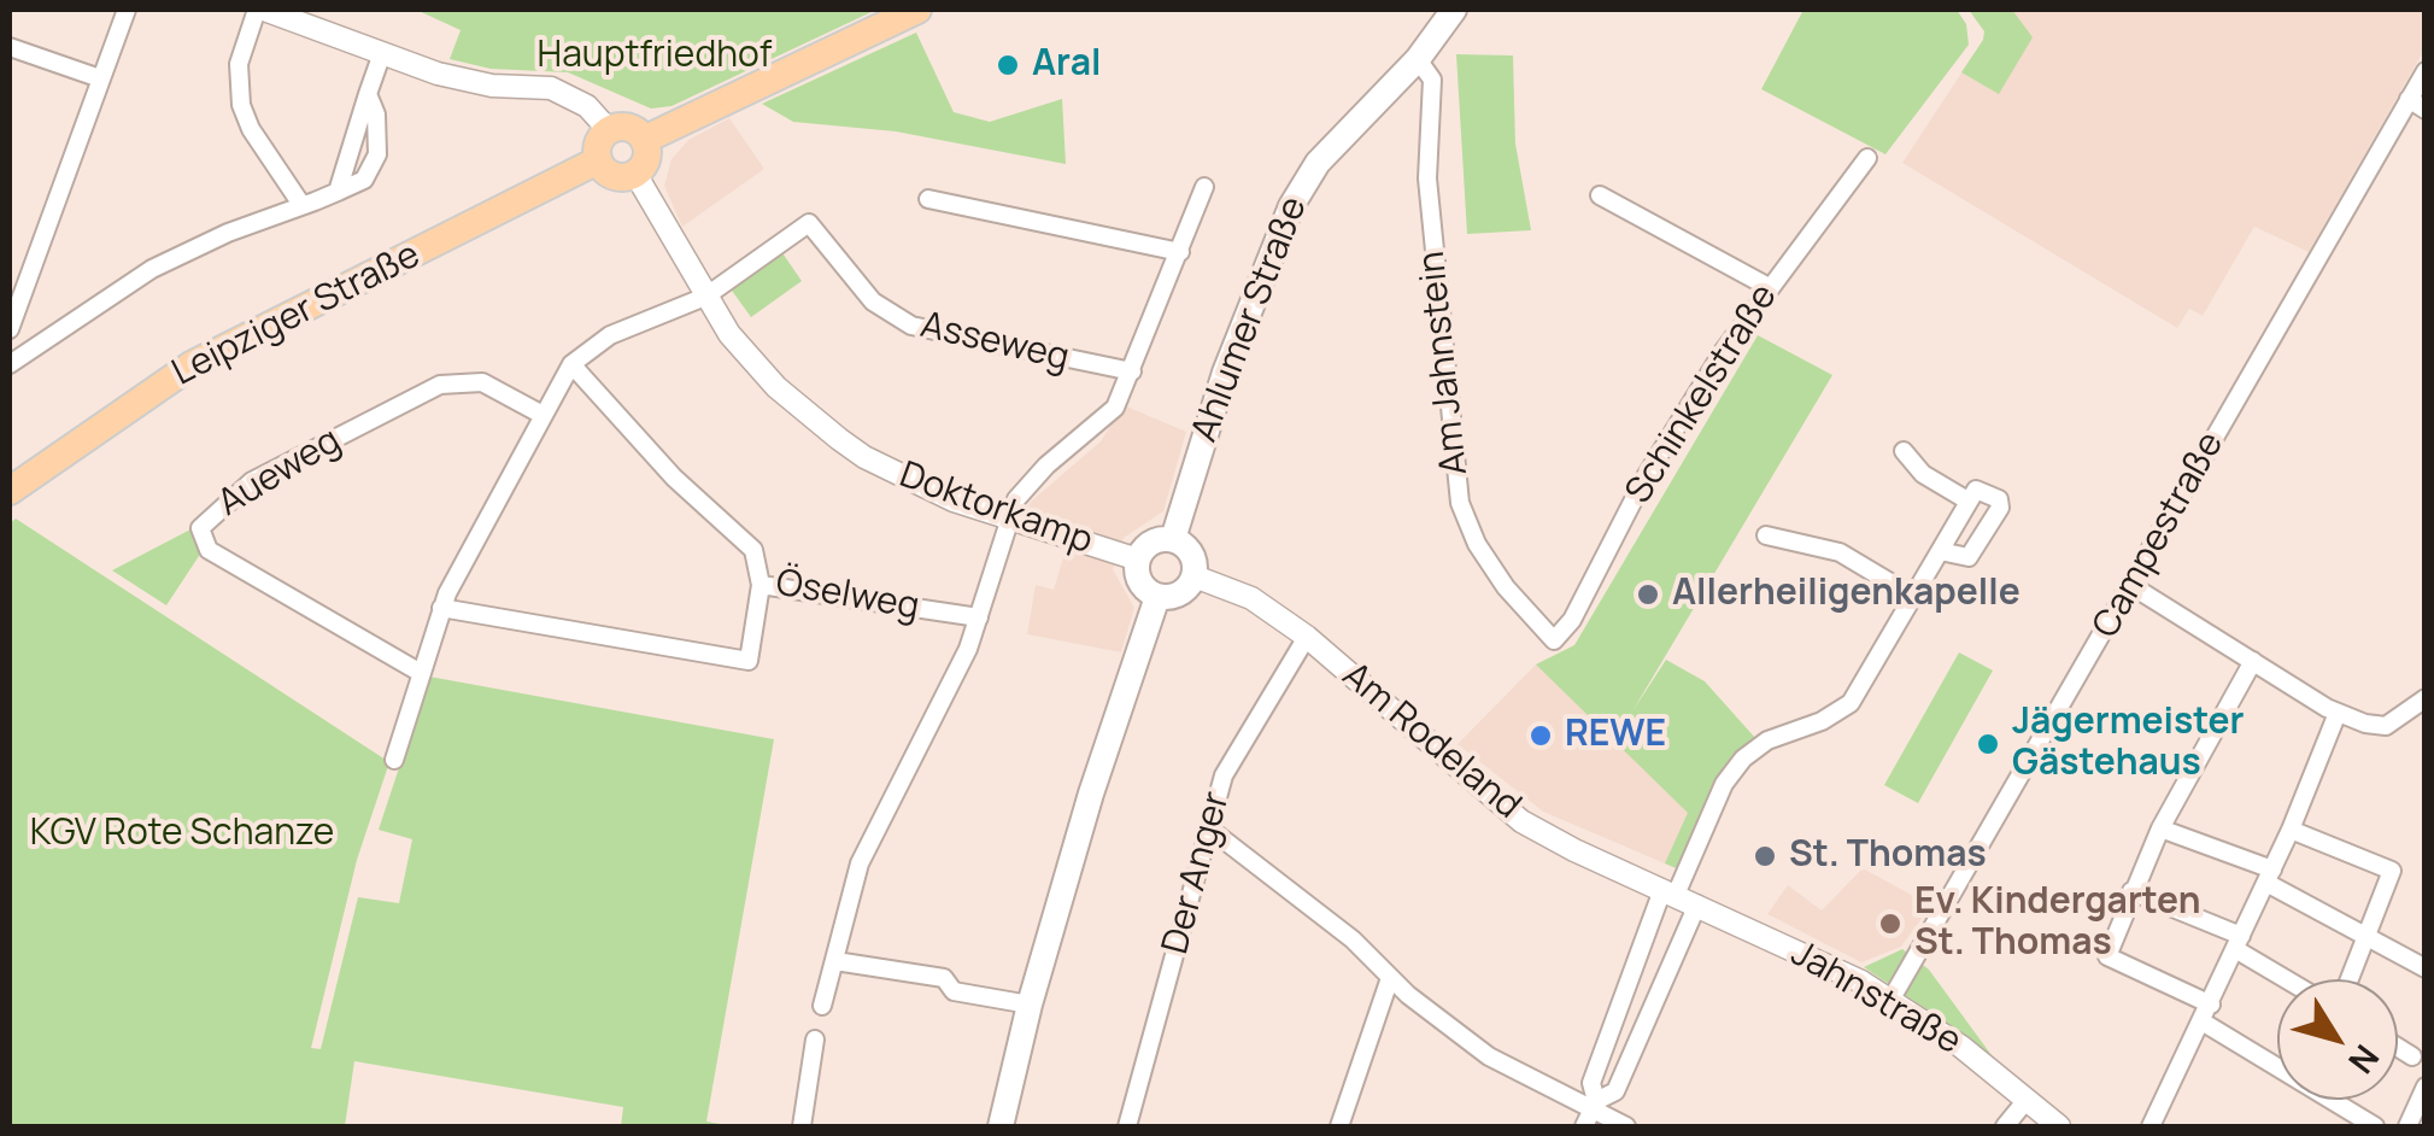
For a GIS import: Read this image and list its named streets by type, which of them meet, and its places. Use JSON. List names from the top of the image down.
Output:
{
  "streets": {
    "main road": ["Leipziger Straße", "Ahlumer Straße"],
    "street": [
      "Asseweg",
      "Am Jahnstein",
      "Schinkelstraße",
      "Aueweg",
      "Doktorkamp",
      "Campestraße",
      "Öselweg",
      "Am Rodeland",
      "Der Anger",
      "Jahnstraße"
    ]
  },
  "crossings": [
    ["Leipziger Straße", "Doktorkamp"],
    ["Ahlumer Straße", "Am Jahnstein"],
    ["Ahlumer Straße", "Doktorkamp"],
    ["Ahlumer Straße", "Am Rodeland"],
    ["Asseweg", "Doktorkamp"],
    ["Asseweg", "Öselweg"],
    ["Am Jahnstein", "Schinkelstraße"],
    ["Doktorkamp", "Am Rodeland"],
    ["Campestraße", "Jahnstraße"],
    ["Am Rodeland", "Der Anger"],
    ["Am Rodeland", "Jahnstraße"]
  ],
  "parks": ["Hauptfriedhof", "KGV Rote Schanze"],
  "places": [
    "Aral",
    "Allerheiligenkapelle",
    "REWE",
    "Jägermeister Gästehaus",
    "St. Thomas",
    "Ev. Kindergarten St. Thomas"
  ],
  "north": "bottom right"
}
